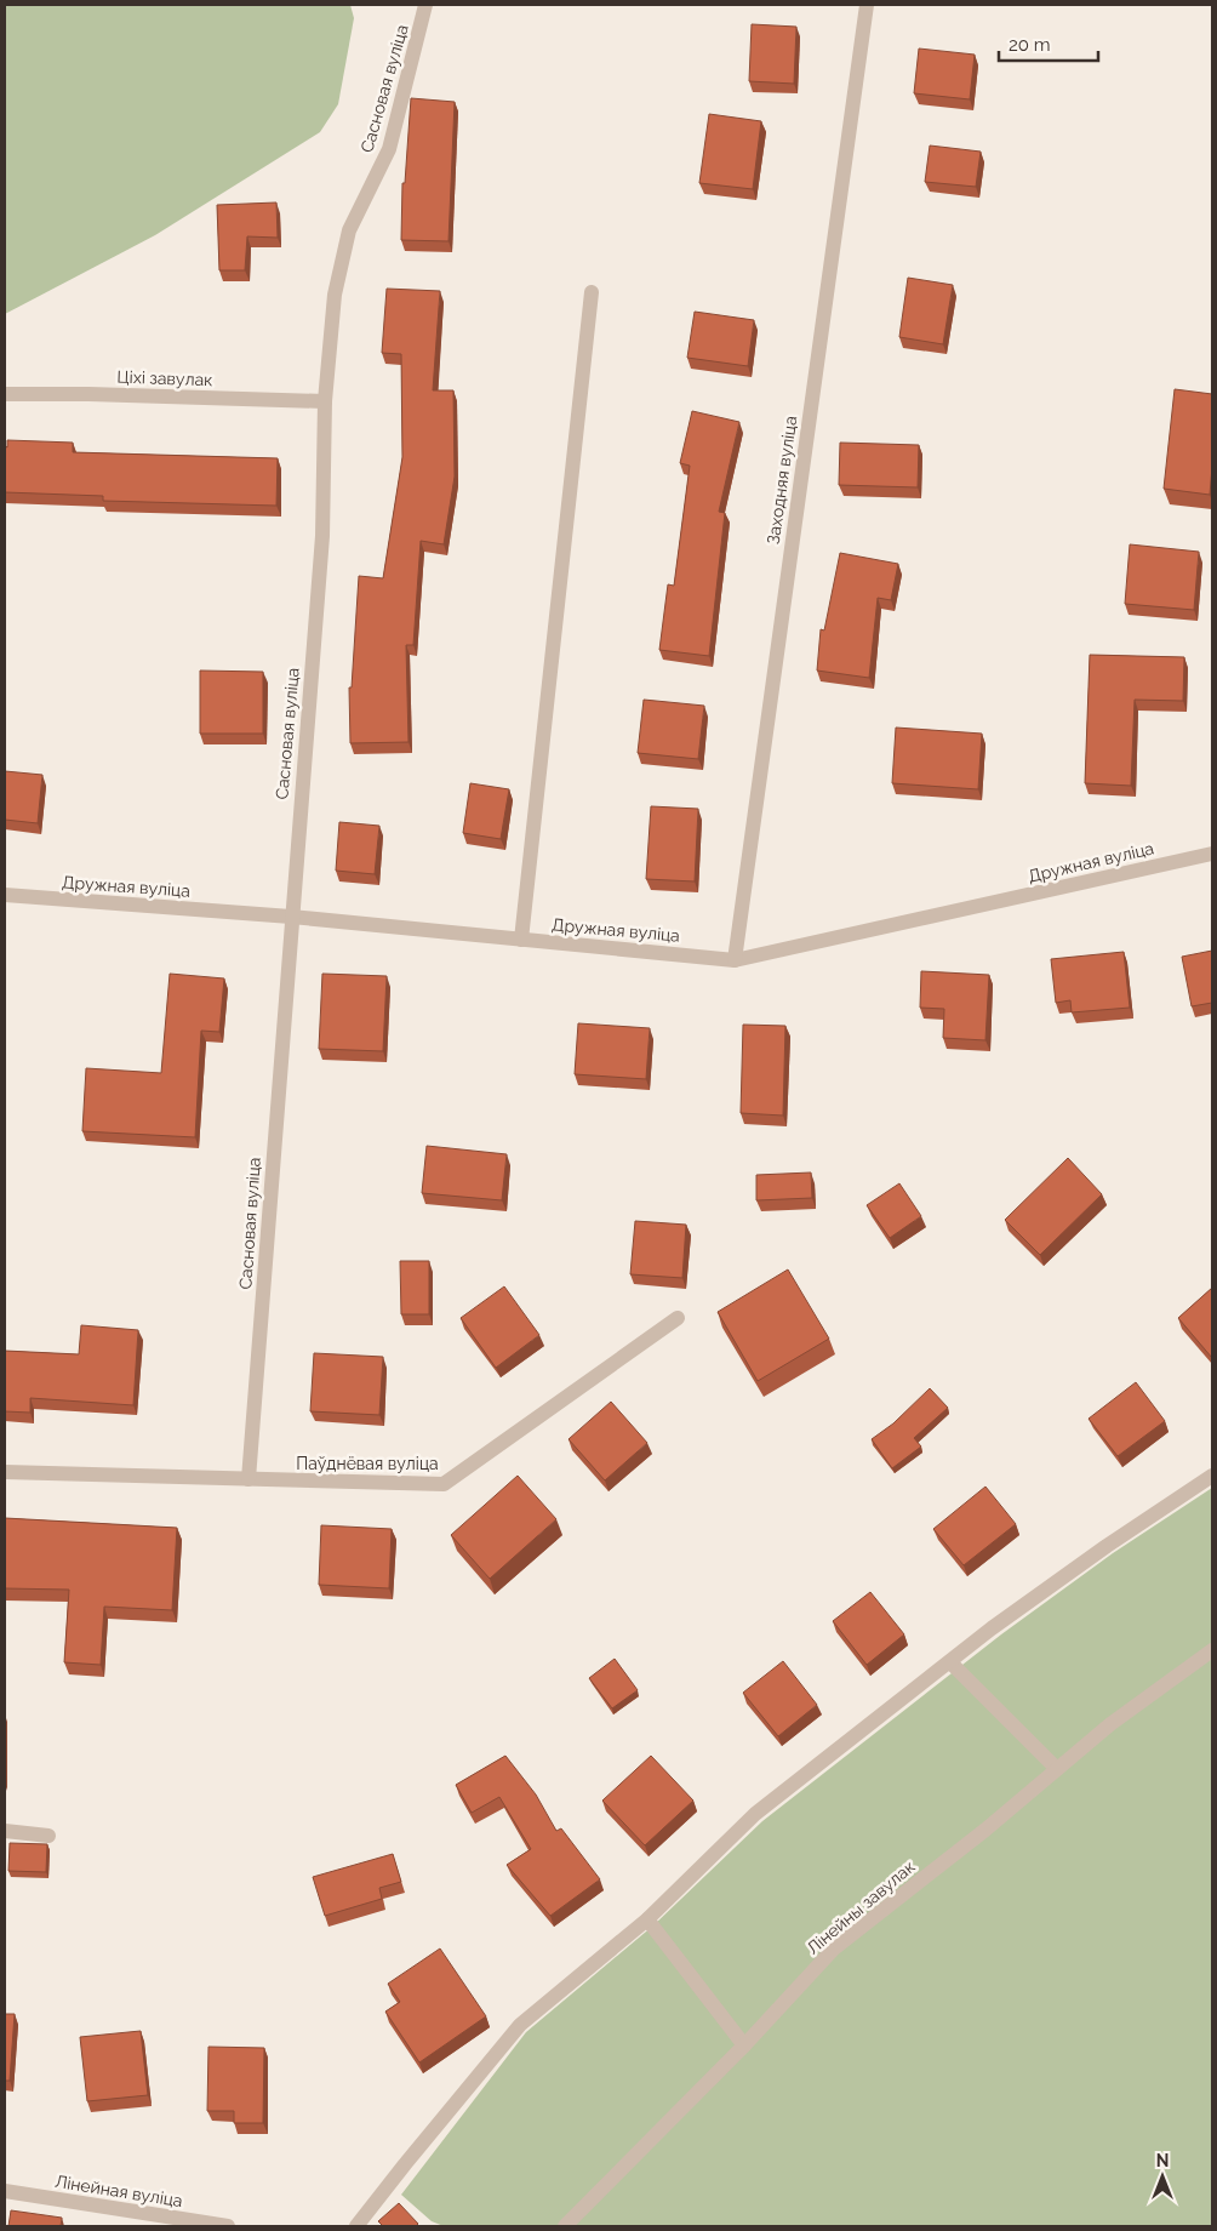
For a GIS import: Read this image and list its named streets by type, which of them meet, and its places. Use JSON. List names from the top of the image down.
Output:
{
  "streets": {
    "street": [
      "Сасновая вуліца",
      "Ціхі завулак",
      "Заходняя вуліца",
      "Дружная вуліца",
      "Паўднёвая вуліца",
      "Лінейны завулак",
      "Лінейная вуліца"
    ]
  },
  "crossings": [
    ["Сасновая вуліца", "Ціхі завулак"],
    ["Сасновая вуліца", "Дружная вуліца"],
    ["Сасновая вуліца", "Паўднёвая вуліца"],
    ["Заходняя вуліца", "Дружная вуліца"]
  ],
  "scale_bar": "20 m",
  "north": "top"
}
